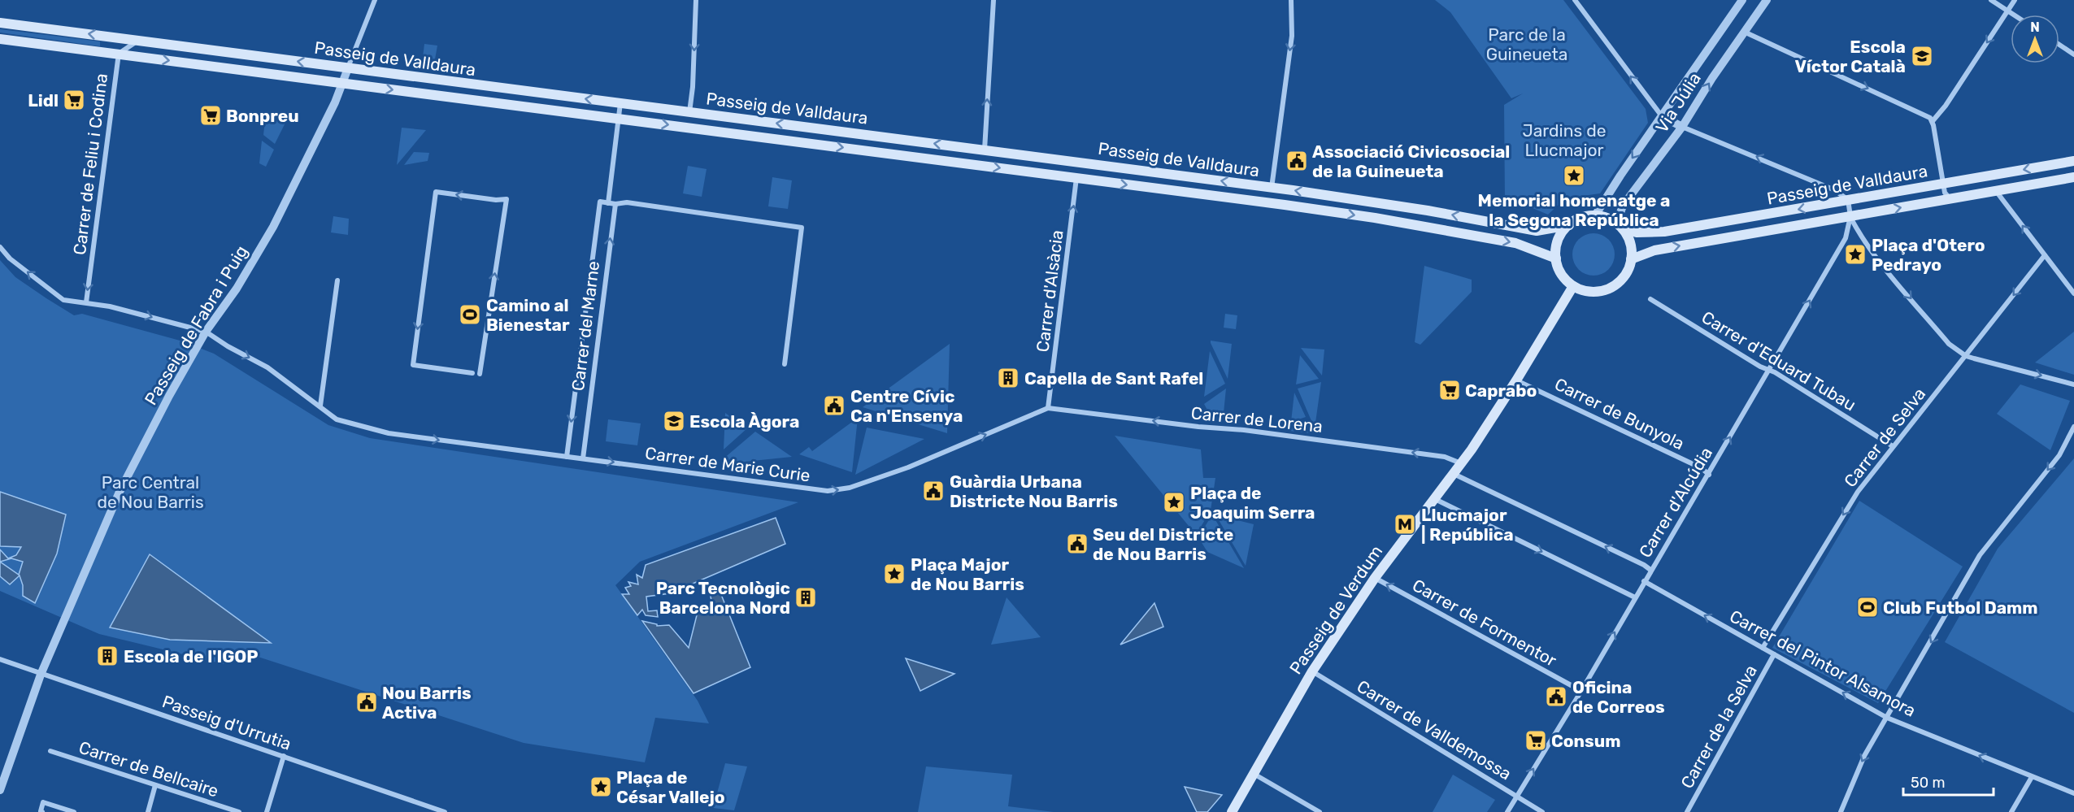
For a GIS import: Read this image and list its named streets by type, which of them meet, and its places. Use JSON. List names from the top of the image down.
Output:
{
  "streets": {
    "main road": ["Passeig de Valldaura", "Passeig de Verdum"],
    "street": [
      "Via Júlia",
      "Carrer de Feliu i Codina",
      "Carrer d'Alsàcia",
      "Passeig de Fabra i Puig",
      "Carrer del Marne",
      "Carrer d'Eduard Tubau",
      "Carrer de Bunyola",
      "Carrer de Lorena",
      "Carrer de Selva",
      "Carrer de Marie Curie",
      "Carrer d'Alcúdia",
      "Carrer de Formentor",
      "Carrer del Pintor Alsamora",
      "Passeig d'Urrutia",
      "Carrer de la Selva",
      "Carrer de Valldemossa",
      "Carrer de Bellcaire"
    ]
  },
  "crossings": [
    ["Passeig de Valldaura", "Via Júlia"],
    ["Passeig de Valldaura", "Carrer de Feliu i Codina"],
    ["Passeig de Valldaura", "Carrer d'Alsàcia"],
    ["Passeig de Valldaura", "Passeig de Fabra i Puig"],
    ["Passeig de Valldaura", "Carrer del Marne"],
    ["Passeig de Valldaura", "Carrer d'Alcúdia"],
    ["Passeig de Valldaura", "Passeig de Verdum"],
    ["Via Júlia", "Passeig de Verdum"],
    ["Carrer de Feliu i Codina", "Carrer de Marie Curie"],
    ["Carrer d'Alsàcia", "Carrer de Lorena"],
    ["Carrer d'Alsàcia", "Carrer de Marie Curie"],
    ["Passeig de Fabra i Puig", "Carrer de Marie Curie"],
    ["Passeig de Fabra i Puig", "Passeig d'Urrutia"],
    ["Carrer del Marne", "Carrer de Marie Curie"],
    ["Carrer d'Eduard Tubau", "Carrer de Selva"],
    ["Carrer d'Eduard Tubau", "Carrer d'Alcúdia"],
    ["Carrer de Bunyola", "Carrer d'Alcúdia"],
    ["Carrer de Bunyola", "Passeig de Verdum"],
    ["Carrer de Lorena", "Carrer de Marie Curie"],
    ["Carrer de Lorena", "Passeig de Verdum"],
    ["Carrer de Selva", "Carrer del Pintor Alsamora"],
    ["Carrer d'Alcúdia", "Carrer de Formentor"],
    ["Carrer d'Alcúdia", "Carrer del Pintor Alsamora"],
    ["Carrer d'Alcúdia", "Carrer de Valldemossa"],
    ["Passeig de Verdum", "Carrer de Formentor"],
    ["Passeig de Verdum", "Carrer de Valldemossa"],
    ["Carrer del Pintor Alsamora", "Carrer de la Selva"]
  ],
  "one_way": [
    "Carrer de Feliu i Codina",
    "Carrer d'Alsàcia",
    "Carrer de Lorena",
    "Carrer de Selva",
    "Carrer d'Alcúdia",
    "Carrer de Formentor",
    "Carrer del Pintor Alsamora"
  ],
  "parks": ["Parc de la Guineueta", "Jardins de Llucmajor", "Parc Central de Nou Barris"],
  "places": {
    "school or university": ["Escola Víctor Català", "Escola Àgora"],
    "supermarket": [
      "Lidl",
      "Bonpreu",
      "Caprabo",
      "Consum"
    ],
    "public building": [
      "Associació Civicosocial de la Guineueta",
      "Centre Cívic Ca n'Ensenya",
      "Guàrdia Urbana Districte Nou Barris",
      "Seu del Districte de Nou Barris",
      "Oficina de Correos",
      "Nou Barris Activa"
    ],
    "place": [
      "Memorial homenatge a la Segona República",
      "Plaça d'Otero Pedrayo",
      "Plaça de Joaquim Serra",
      "Plaça Major de Nou Barris",
      "Plaça de César Vallejo"
    ],
    "sports": ["Camino al Bienestar", "Club Futbol Damm"],
    "building": ["Capella de Sant Rafel", "Parc Tecnològic Barcelona Nord", "Escola de l'IGOP"],
    "metro station": ["Llucmajor | República"]
  },
  "scale_bar": "50 m",
  "north": "top"
}
